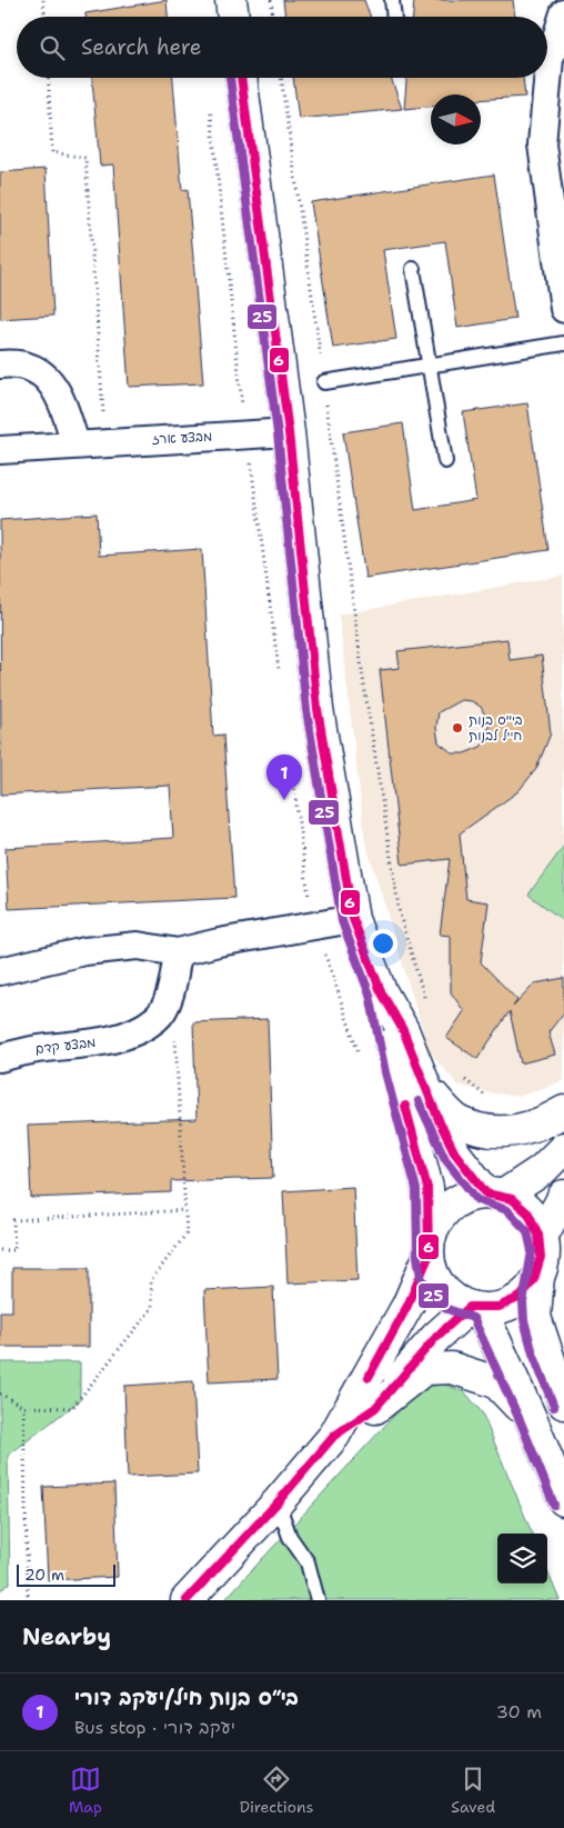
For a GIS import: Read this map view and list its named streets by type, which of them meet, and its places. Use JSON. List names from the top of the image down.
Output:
{
  "streets": {
    "street": ["מבצע ארז", "מבצע קדם"]
  },
  "places": ["בי\"ס בנות חייל לבנות"],
  "lines": ["transit line 6", "transit line 25"],
  "scale_bar": "20 m",
  "north": "right",
  "page": {
    "search": "Search here",
    "pins": "1",
    "scale": "20 m",
    "heading": "Nearby",
    "list": [
      {
        "mark": "1",
        "name": "בי״ס בנות חיל/יעקב דורי",
        "note": "Bus stop · יעקב דורי",
        "value": "30 m"
      }
    ],
    "nav": ["Map", "Directions", "Saved"]
  }
}
